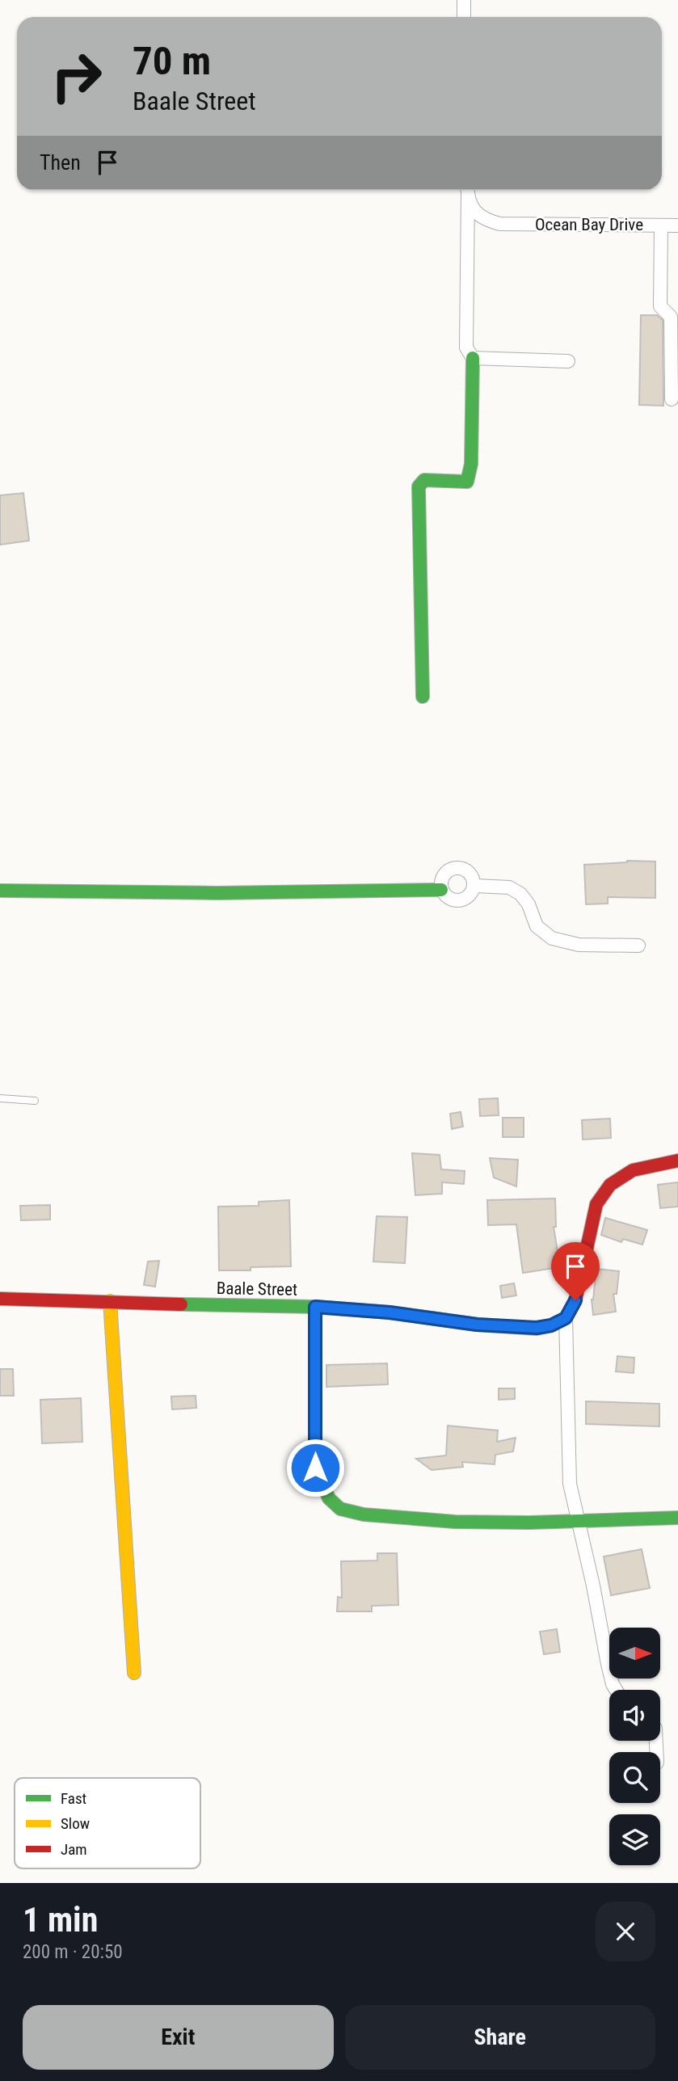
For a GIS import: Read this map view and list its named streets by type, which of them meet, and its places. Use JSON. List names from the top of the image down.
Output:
{
  "streets": {
    "street": ["Ocean Bay Drive", "Baale Street"]
  },
  "legend": ["Fast", "Slow", "Jam"],
  "north": "right",
  "page": {
    "turn": ["70 m", "Baale Street"],
    "then": "Then",
    "heading": ["1 min", "200 m · 20:50"],
    "buttons": ["Exit", "Share"]
  }
}
